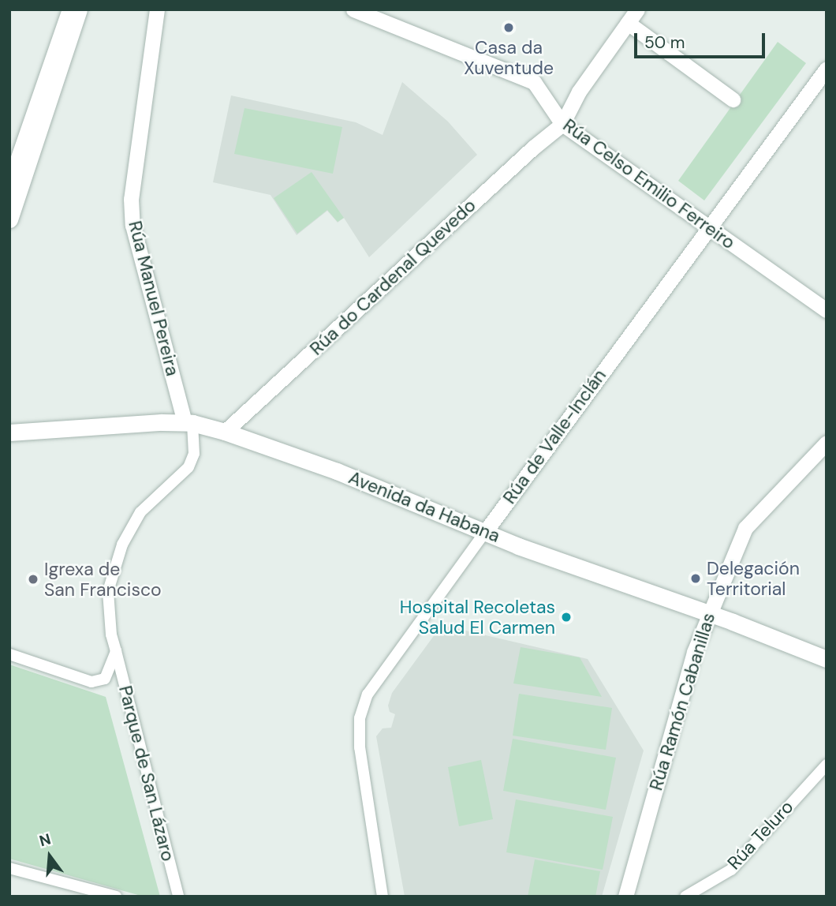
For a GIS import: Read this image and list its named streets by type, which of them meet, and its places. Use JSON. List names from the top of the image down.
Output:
{
  "streets": {
    "street": [
      "Rúa Celso Emilio Ferreiro",
      "Rúa do Cardenal Quevedo",
      "Rúa Manuel Pereira",
      "Rúa de Valle-Inclán",
      "Avenida da Habana",
      "Rúa Ramón Cabanillas",
      "Parque de San Lázaro",
      "Rúa Teluro"
    ]
  },
  "crossings": [
    ["Rúa Celso Emilio Ferreiro", "Rúa do Cardenal Quevedo"],
    ["Rúa Celso Emilio Ferreiro", "Rúa de Valle-Inclán"],
    ["Rúa do Cardenal Quevedo", "Avenida da Habana"],
    ["Rúa Manuel Pereira", "Avenida da Habana"],
    ["Rúa Manuel Pereira", "Parque de San Lázaro"],
    ["Rúa de Valle-Inclán", "Avenida da Habana"],
    ["Avenida da Habana", "Rúa Ramón Cabanillas"],
    ["Avenida da Habana", "Parque de San Lázaro"]
  ],
  "places": [
    "Casa da Xuventude",
    "Delegación Territorial",
    "Igrexa de San Francisco",
    "Hospital Recoletas Salud El Carmen"
  ],
  "scale_bar": "50 m",
  "north": "top"
}
